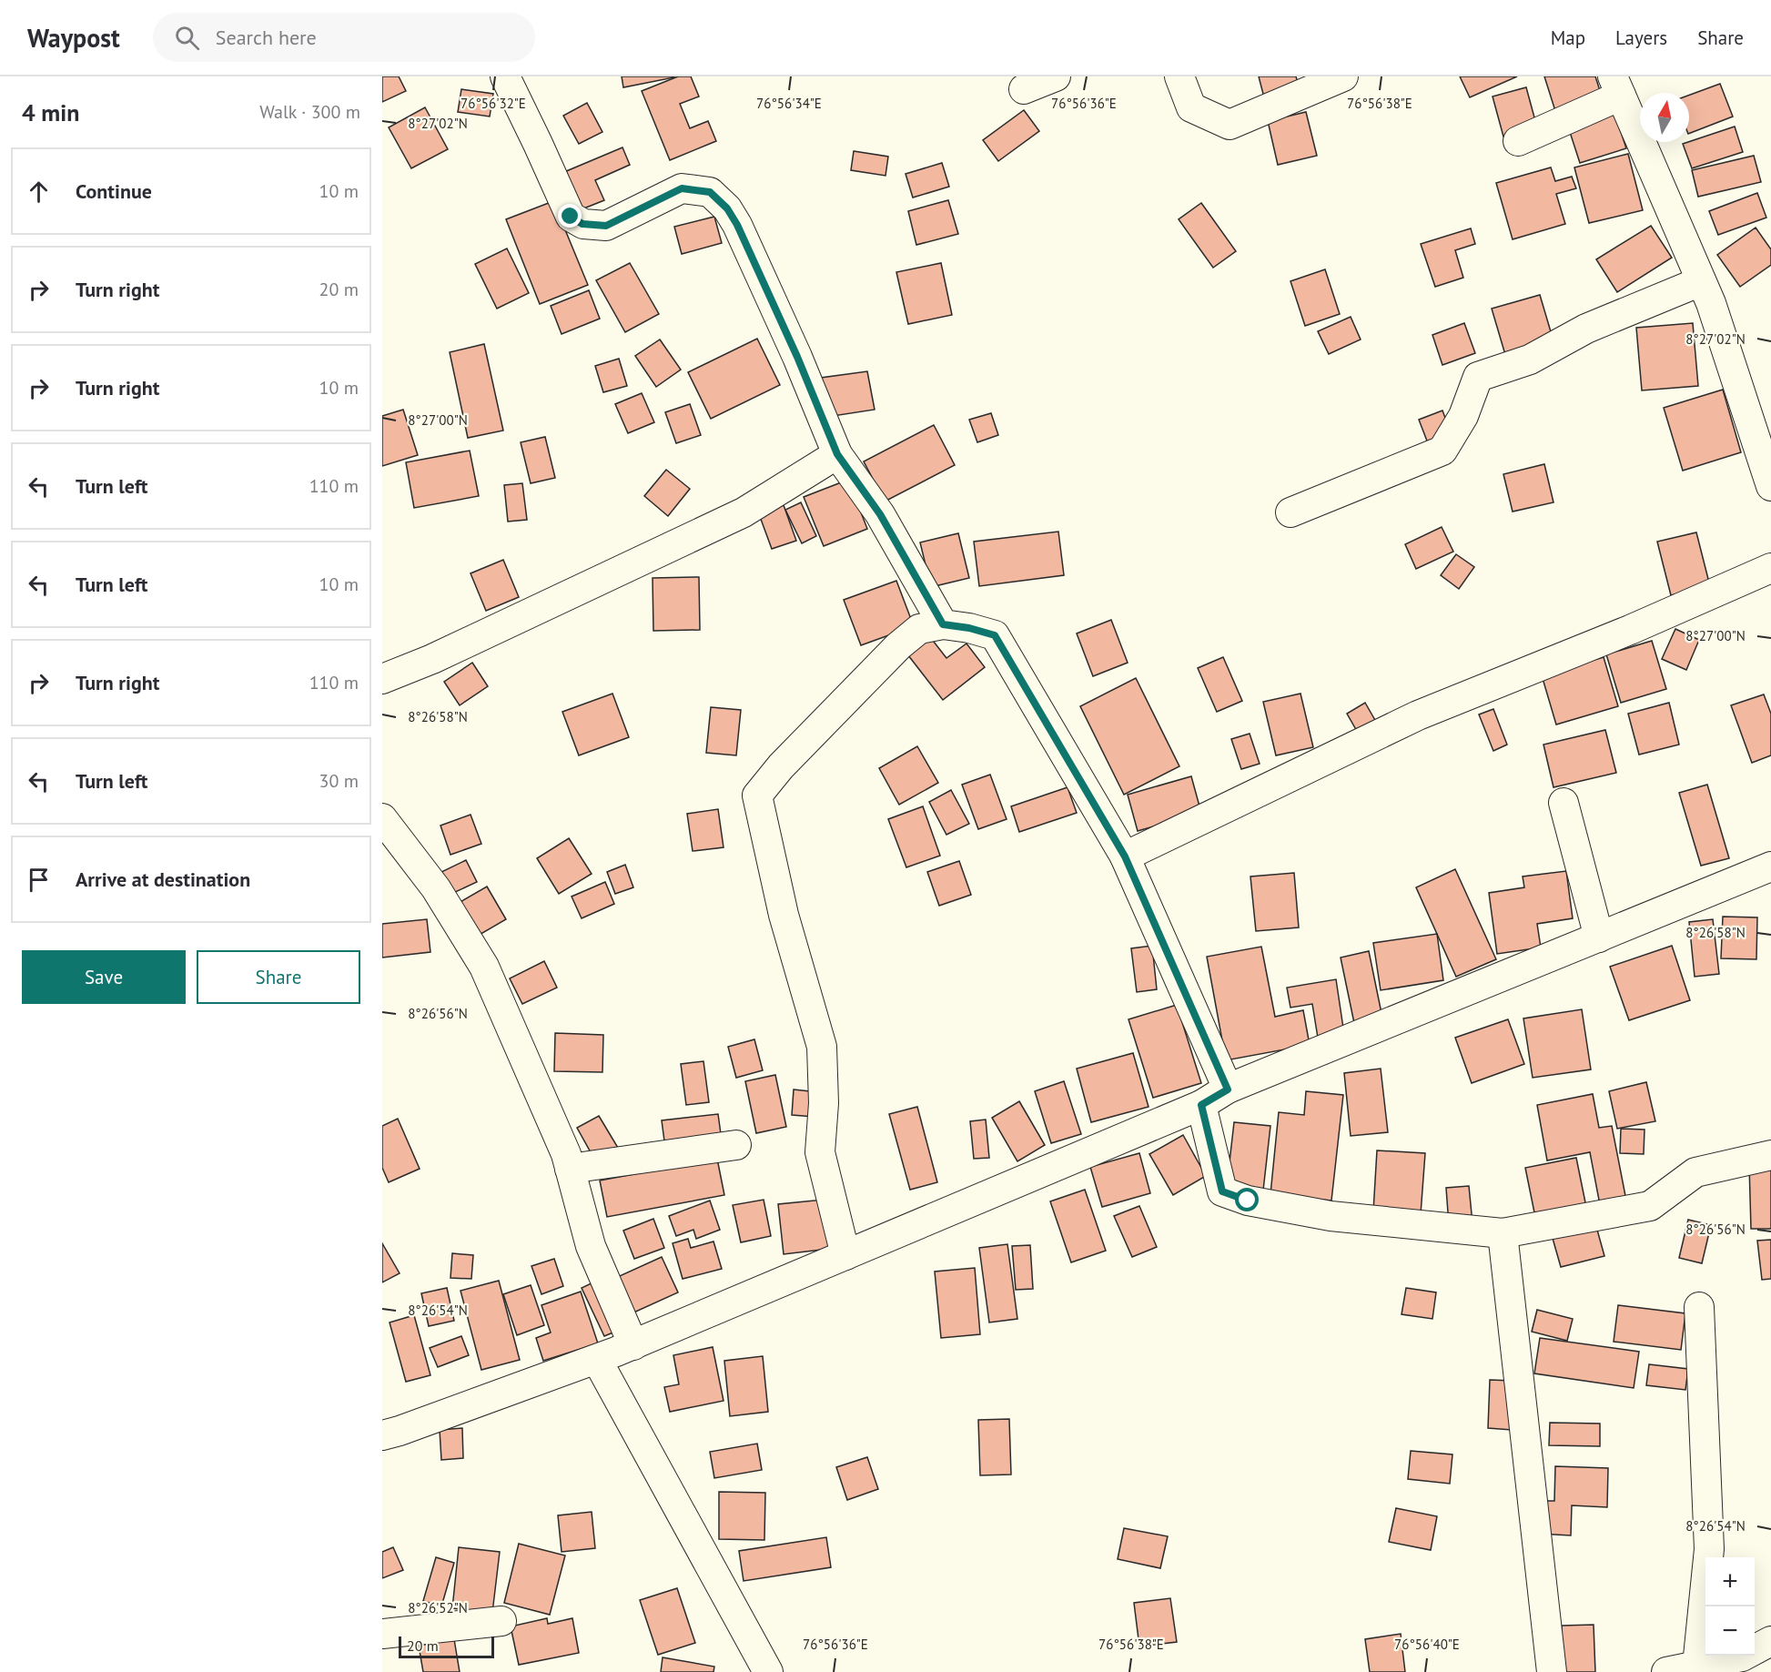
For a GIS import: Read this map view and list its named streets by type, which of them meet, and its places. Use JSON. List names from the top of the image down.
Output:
{
  "scale_bar": "20 m",
  "north": "top",
  "page": {
    "header": "Waypost",
    "search": "Search here",
    "nav": ["Map", "Layers", "Share"],
    "heading": ["4 min", "Walk · 300 m"],
    "list": [
      ["Continue", "10 m"],
      ["Turn right", "20 m"],
      ["Turn right", "10 m"],
      ["Turn left", "110 m"],
      ["Turn left", "10 m"],
      ["Turn right", "110 m"],
      ["Turn left", "30 m"],
      "Arrive at destination"
    ],
    "buttons": ["Save", "Share"],
    "map_buttons": ["+", "−"],
    "scale": "20 m"
  },
  "coordinates": [
    "76°56'32\"E",
    "76°56'34\"E",
    "76°56'36\"E",
    "76°56'38\"E",
    "8°27'02\"N",
    "8°27'00\"N",
    "8°26'58\"N",
    "8°26'56\"N",
    "8°26'54\"N",
    "8°26'52\"N",
    "76°56'40\"E"
  ]
}
